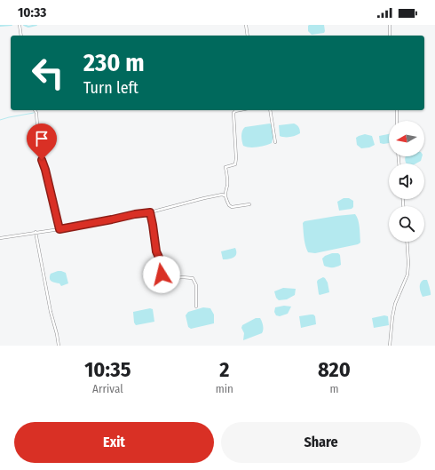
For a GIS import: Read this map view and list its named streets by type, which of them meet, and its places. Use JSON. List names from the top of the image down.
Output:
{
  "north": "left",
  "page": {
    "status": "10:33",
    "turn": ["230 m", "Turn left"],
    "eta": [
      "10:35",
      "Arrival",
      "2",
      "min",
      "820",
      "m"
    ],
    "buttons": ["Exit", "Share"]
  }
}
